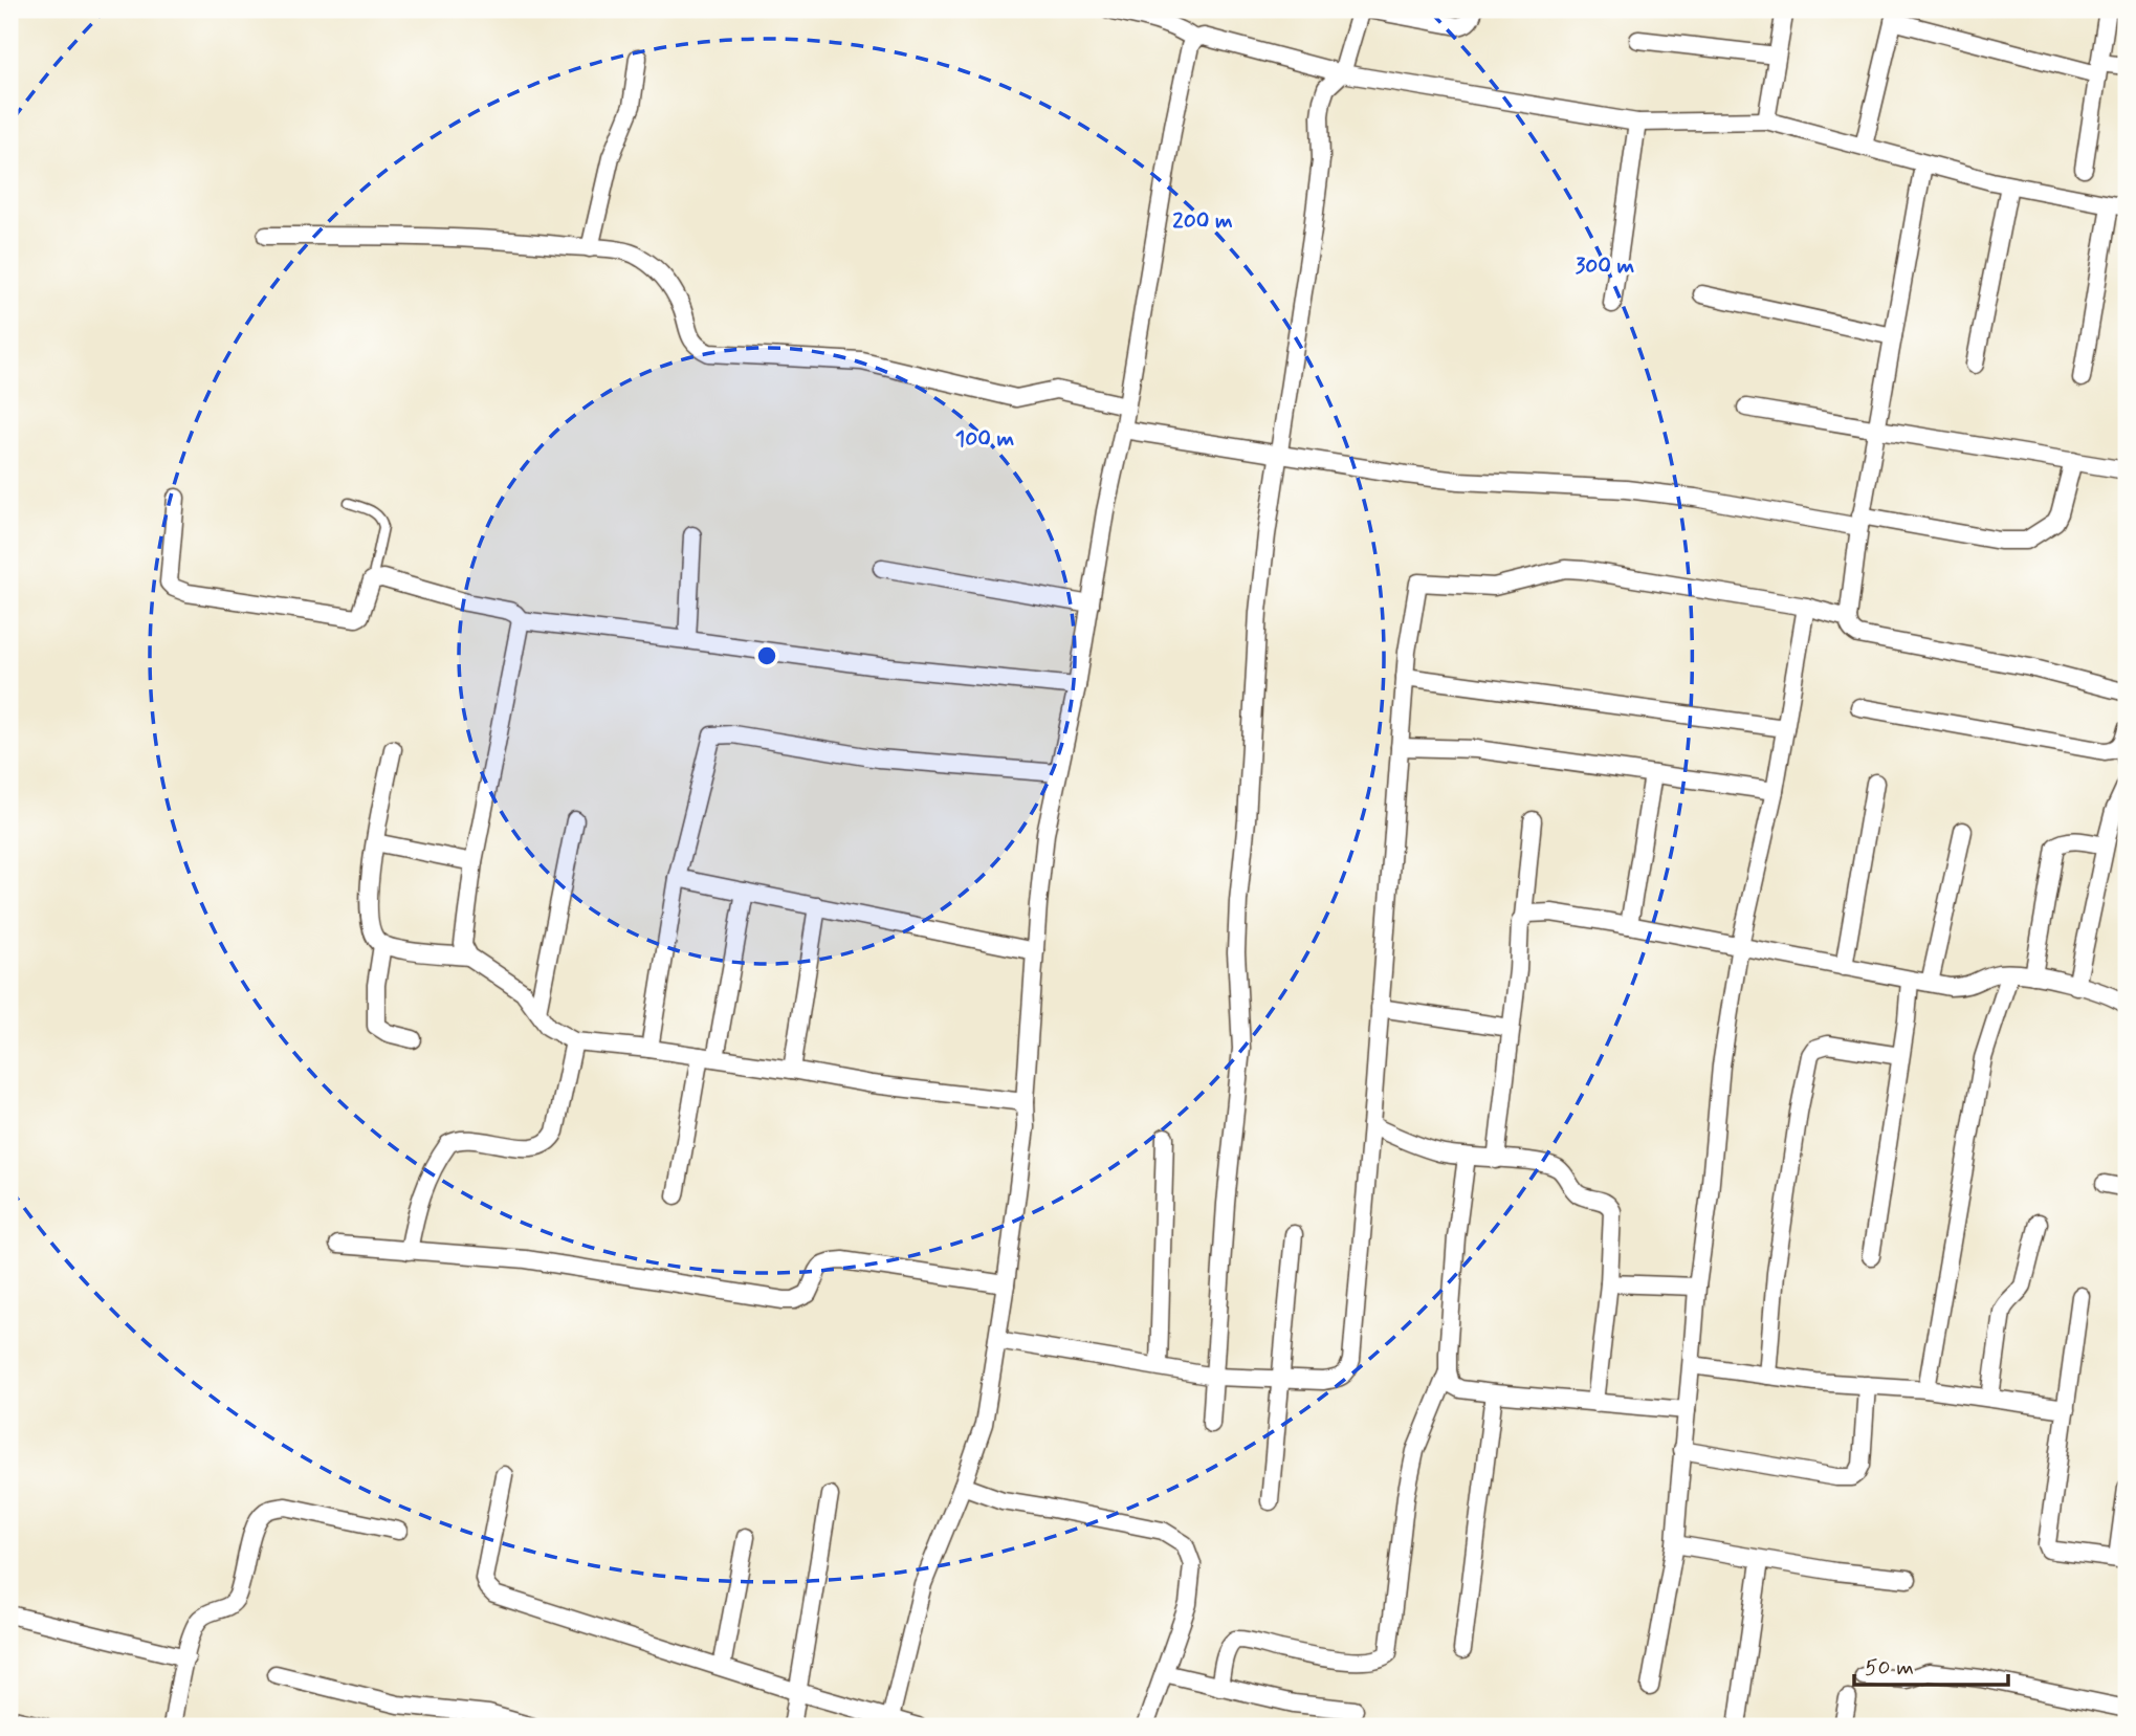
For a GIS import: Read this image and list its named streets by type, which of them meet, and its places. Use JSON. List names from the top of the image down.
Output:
{
  "scale_bar": "50 m",
  "rings": ["200 m", "300 m", "100 m"]
}
